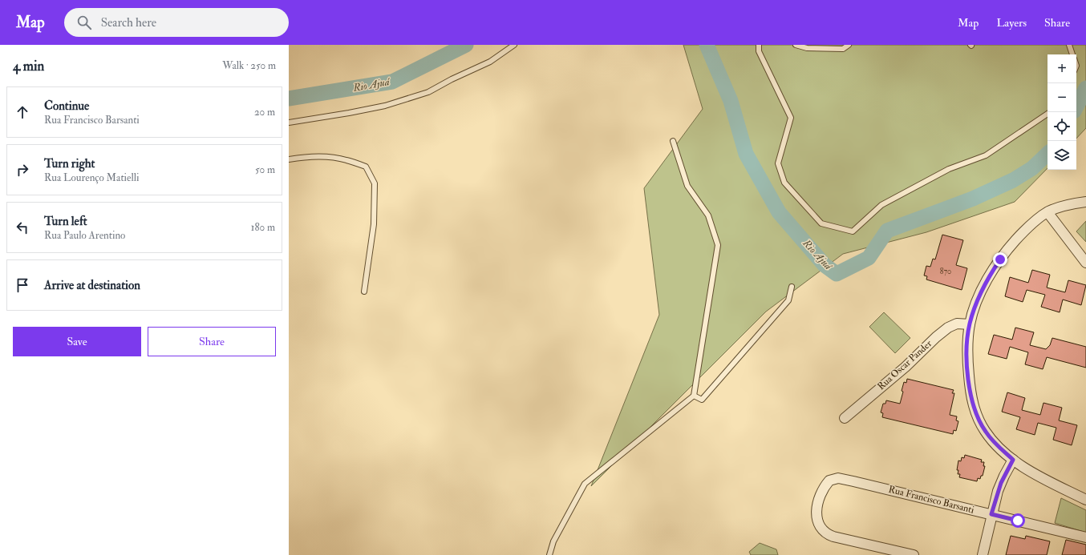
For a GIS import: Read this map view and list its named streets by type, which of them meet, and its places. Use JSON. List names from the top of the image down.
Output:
{
  "streets": {
    "street": ["Rua Oscar Pander", "Rua Francisco Barsanti"]
  },
  "water": ["Rio Ajuá"],
  "house_numbers": ["870"],
  "page": {
    "header": "Map",
    "search": "Search here",
    "nav": ["Map", "Layers", "Share"],
    "heading": ["4 min", "Walk · 250 m"],
    "map_buttons": ["+", "−"],
    "list": [
      ["Continue", "Rua Francisco Barsanti", "20 m"],
      ["Turn right", "Rua Lourenço Matielli", "50 m"],
      ["Turn left", "Rua Paulo Arentino", "180 m"],
      "Arrive at destination"
    ],
    "buttons": ["Save", "Share"]
  }
}
